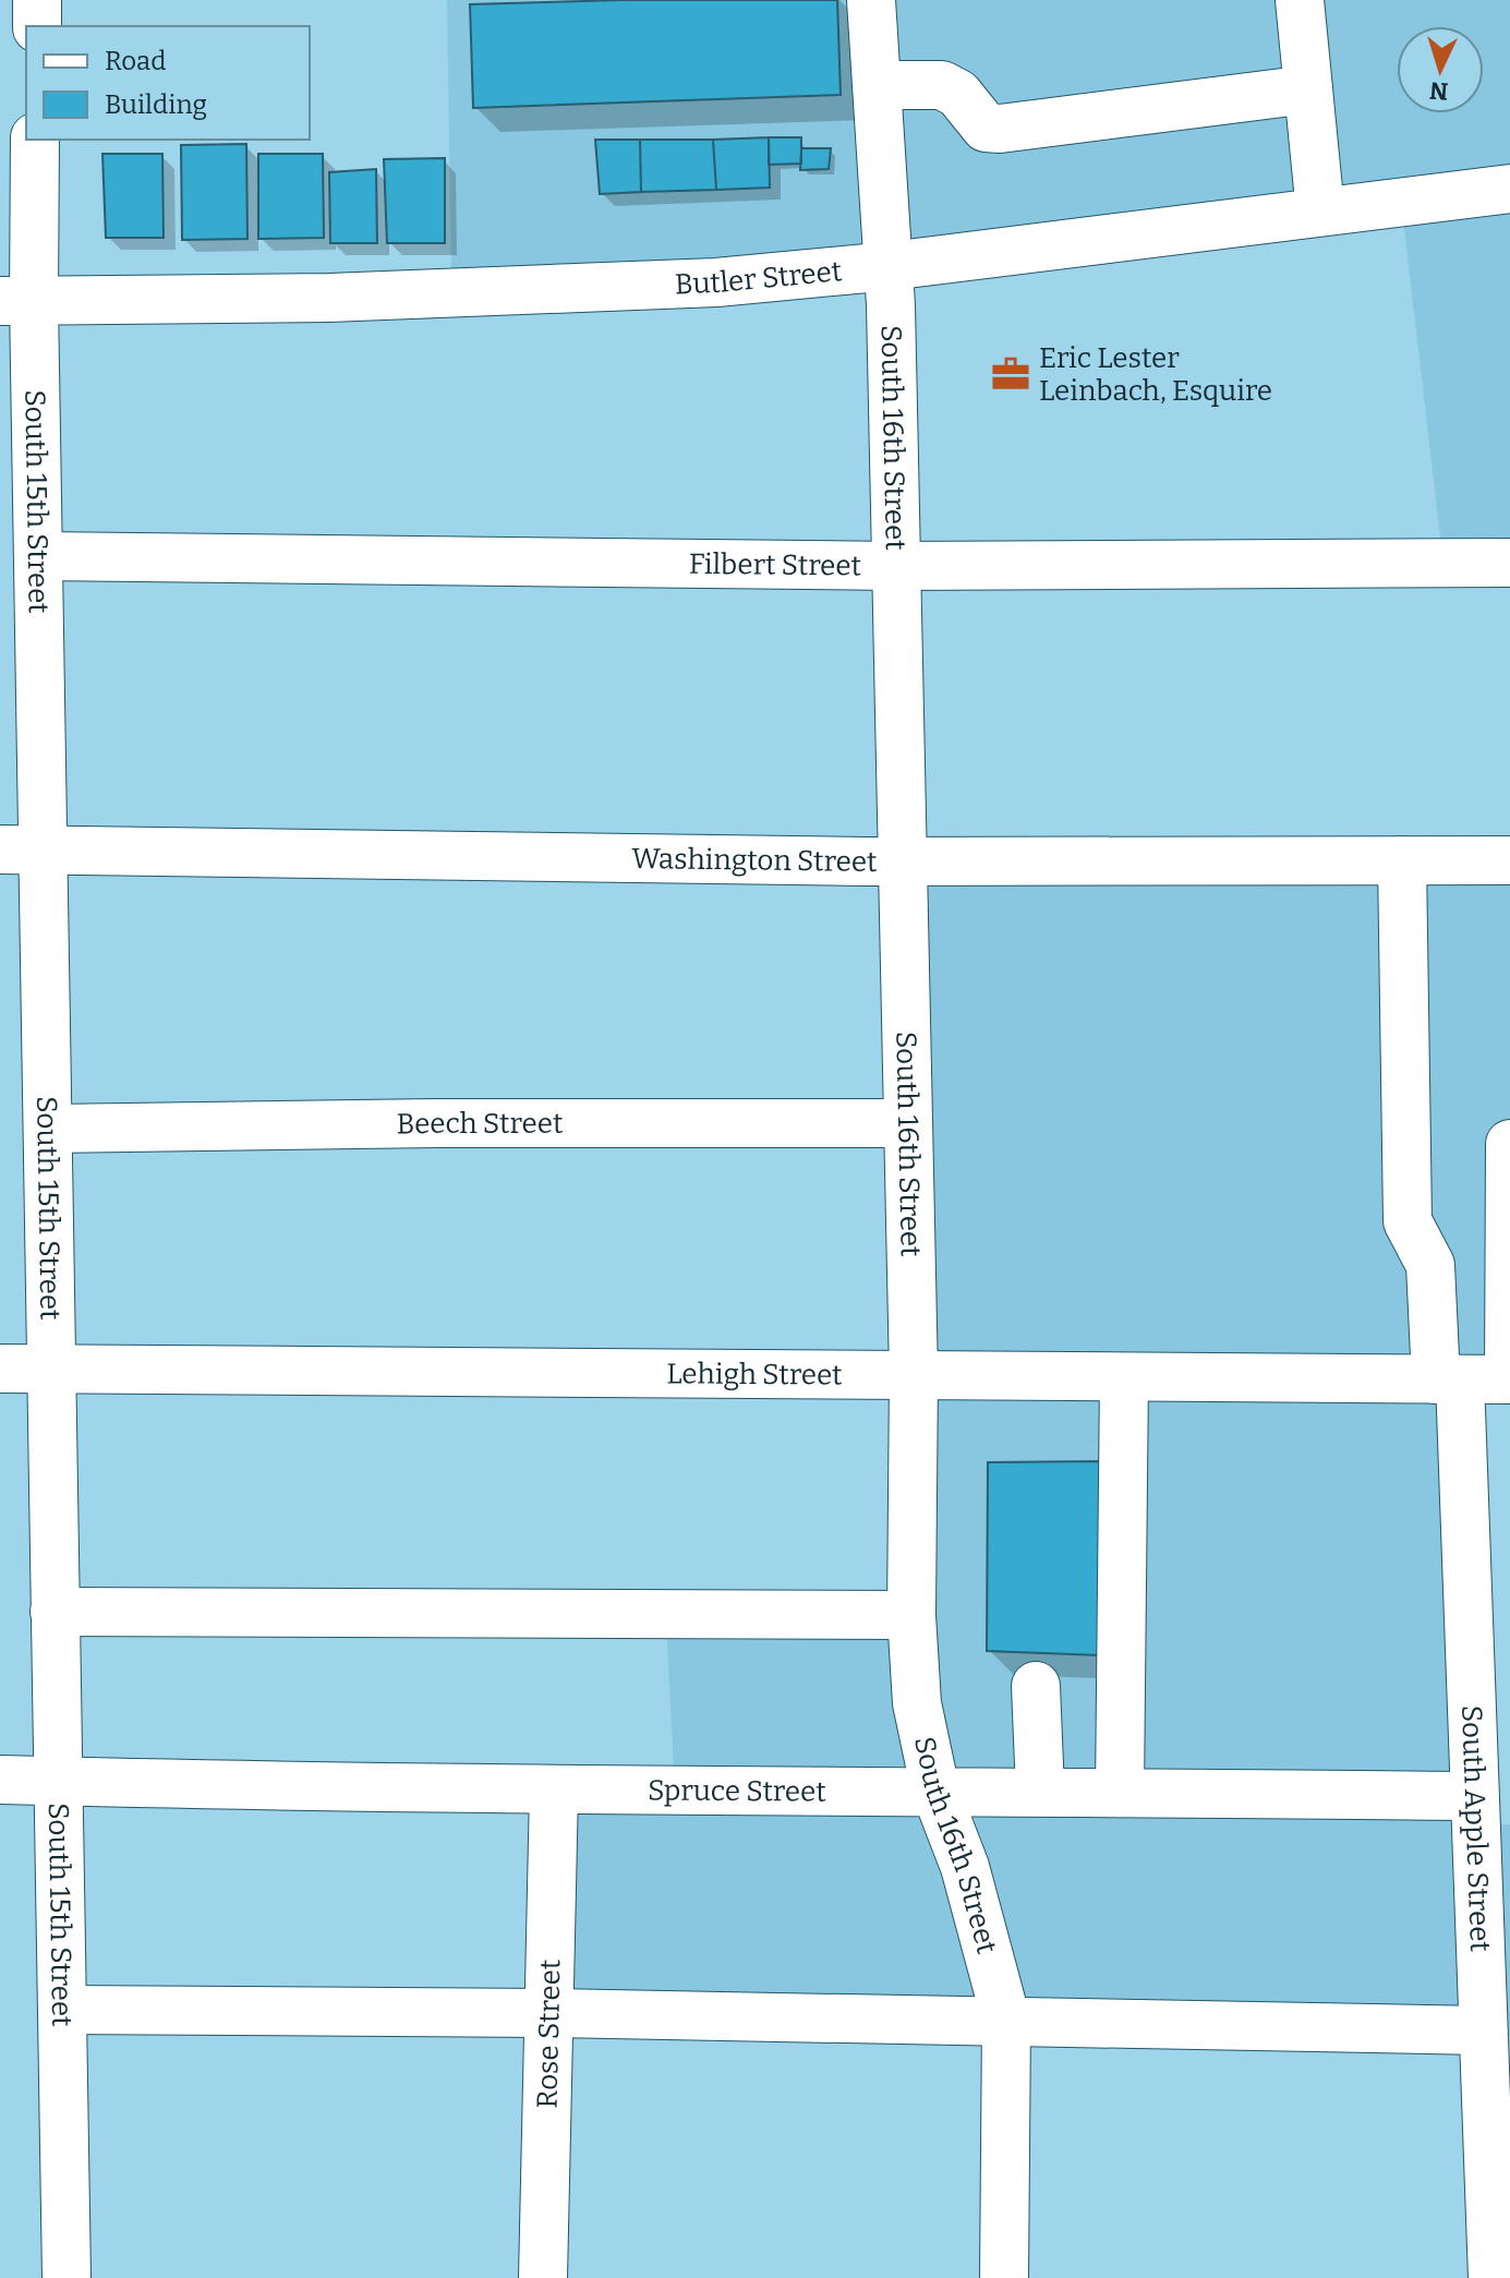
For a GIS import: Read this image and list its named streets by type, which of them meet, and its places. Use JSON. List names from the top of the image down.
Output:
{
  "streets": {
    "street": [
      "Butler Street",
      "South 16th Street",
      "South 15th Street",
      "Filbert Street",
      "Washington Street",
      "Beech Street",
      "Lehigh Street",
      "Spruce Street",
      "South Apple Street",
      "Rose Street"
    ]
  },
  "crossings": [
    ["Butler Street", "South 16th Street"],
    ["Butler Street", "South 15th Street"],
    ["South 16th Street", "Filbert Street"],
    ["South 16th Street", "Washington Street"],
    ["South 16th Street", "Beech Street"],
    ["South 16th Street", "Lehigh Street"],
    ["South 16th Street", "Spruce Street"],
    ["South 15th Street", "Filbert Street"],
    ["South 15th Street", "Washington Street"],
    ["South 15th Street", "Beech Street"],
    ["South 15th Street", "Lehigh Street"],
    ["South 15th Street", "Spruce Street"],
    ["Washington Street", "South Apple Street"],
    ["Lehigh Street", "South Apple Street"],
    ["Spruce Street", "South Apple Street"],
    ["Spruce Street", "Rose Street"]
  ],
  "places": {
    "office": ["Eric Lester Leinbach, Esquire"]
  },
  "legend": ["Road", "Building"],
  "north": "bottom"
}
